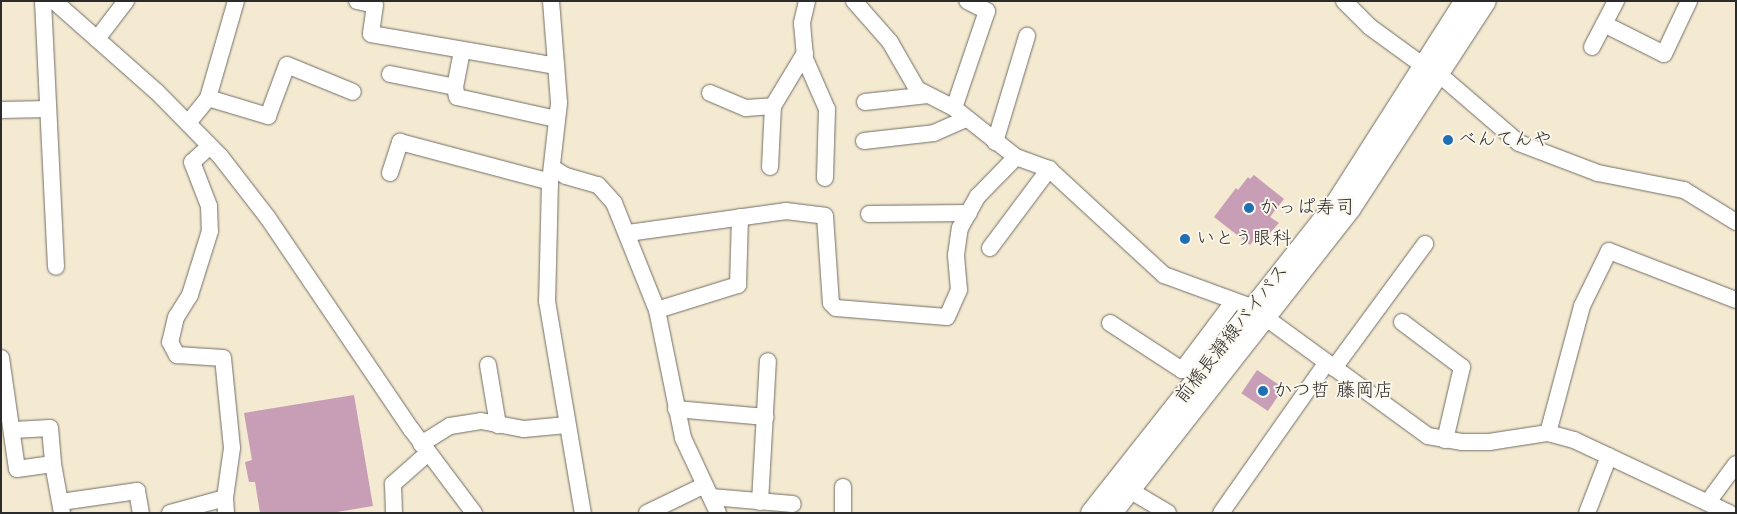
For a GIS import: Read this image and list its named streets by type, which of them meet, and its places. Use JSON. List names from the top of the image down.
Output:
{
  "streets": {
    "main road": ["前橋長瀞線バイパス"]
  },
  "places": [
    "べんてんや",
    "かっぱ寿司",
    "いとう眼科",
    "かつ哲 藤岡店"
  ]
}
